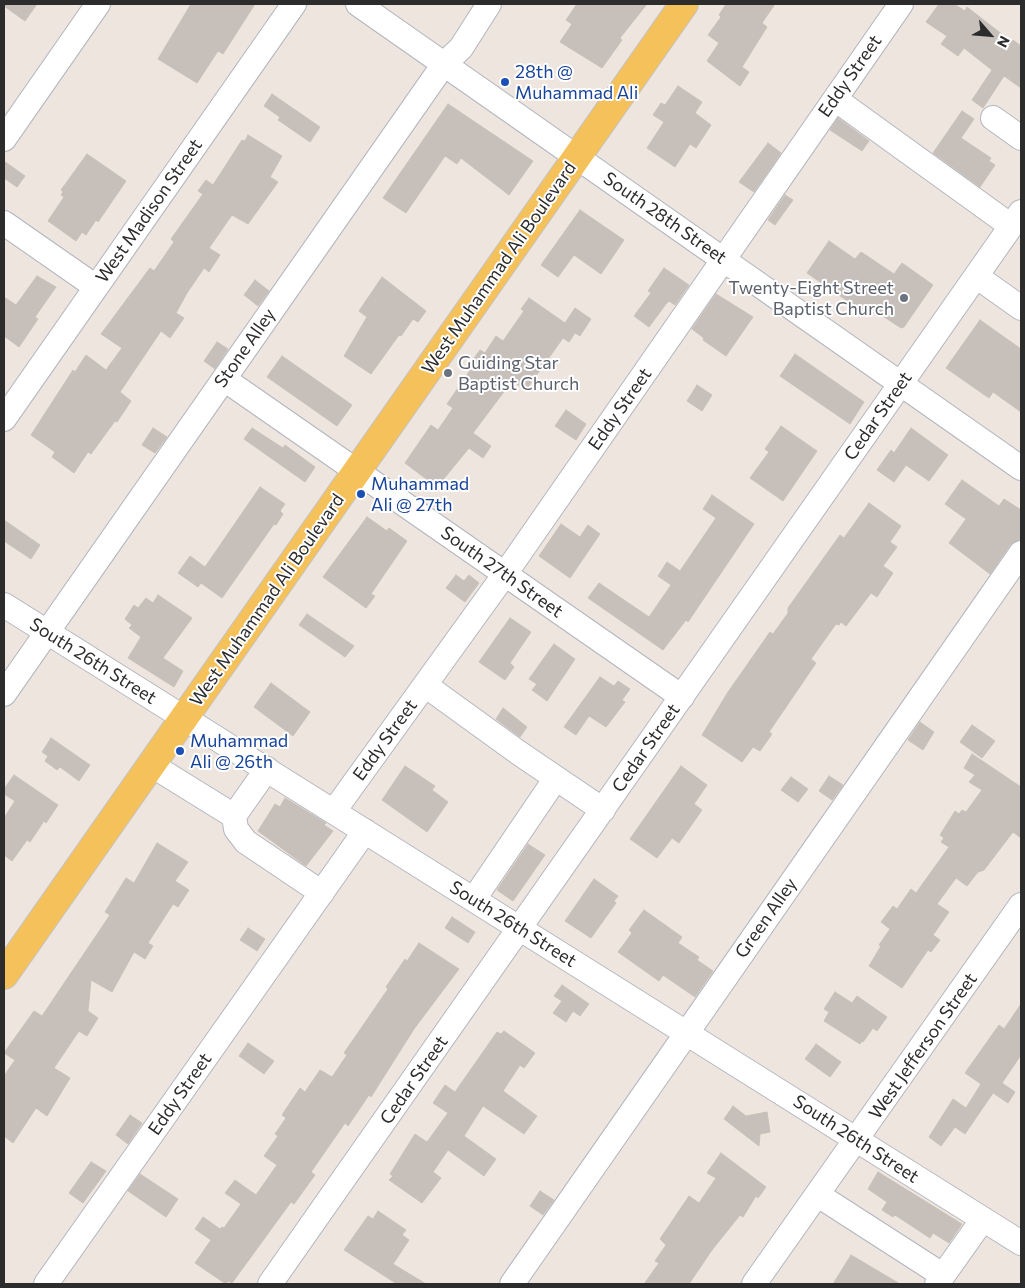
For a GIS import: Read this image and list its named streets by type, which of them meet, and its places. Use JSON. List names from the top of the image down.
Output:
{
  "streets": {
    "main road": ["West Muhammad Ali Boulevard"],
    "street": [
      "Eddy Street",
      "West Madison Street",
      "South 28th Street",
      "Stone Alley",
      "Cedar Street",
      "South 27th Street",
      "South 26th Street",
      "Green Alley",
      "West Jefferson Street"
    ]
  },
  "crossings": [
    ["Eddy Street", "South 28th Street"],
    ["Eddy Street", "South 27th Street"],
    ["Eddy Street", "South 26th Street"],
    ["South 28th Street", "West Muhammad Ali Boulevard"],
    ["South 28th Street", "Stone Alley"],
    ["South 28th Street", "Cedar Street"],
    ["West Muhammad Ali Boulevard", "South 27th Street"],
    ["West Muhammad Ali Boulevard", "South 26th Street"],
    ["Stone Alley", "South 27th Street"],
    ["Stone Alley", "South 26th Street"],
    ["Cedar Street", "South 27th Street"],
    ["Cedar Street", "South 26th Street"],
    ["South 26th Street", "Green Alley"],
    ["South 26th Street", "West Jefferson Street"]
  ],
  "places": [
    "28th @ Muhammad Ali",
    "Twenty-Eight Street Baptist Church",
    "Guiding Star Baptist Church",
    "Muhammad Ali @ 27th",
    "Muhammad Ali @ 26th"
  ],
  "north": "bottom right"
}
